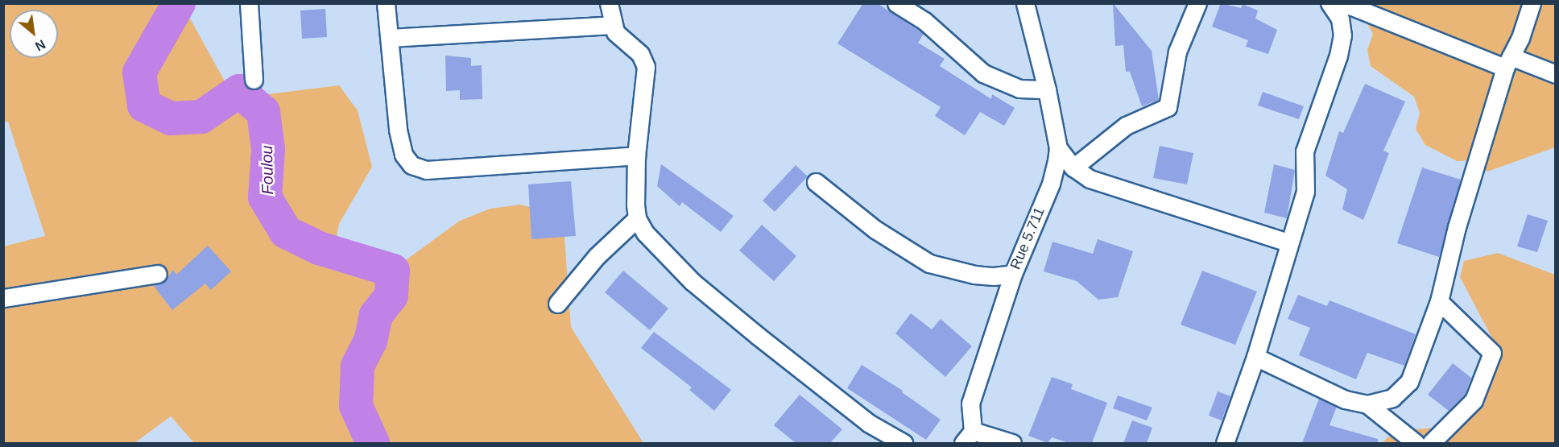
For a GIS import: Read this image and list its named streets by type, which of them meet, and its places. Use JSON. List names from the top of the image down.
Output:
{
  "streets": {
    "street": ["Rue 5.711"]
  },
  "water": ["Foulou"],
  "north": "bottom right"
}
